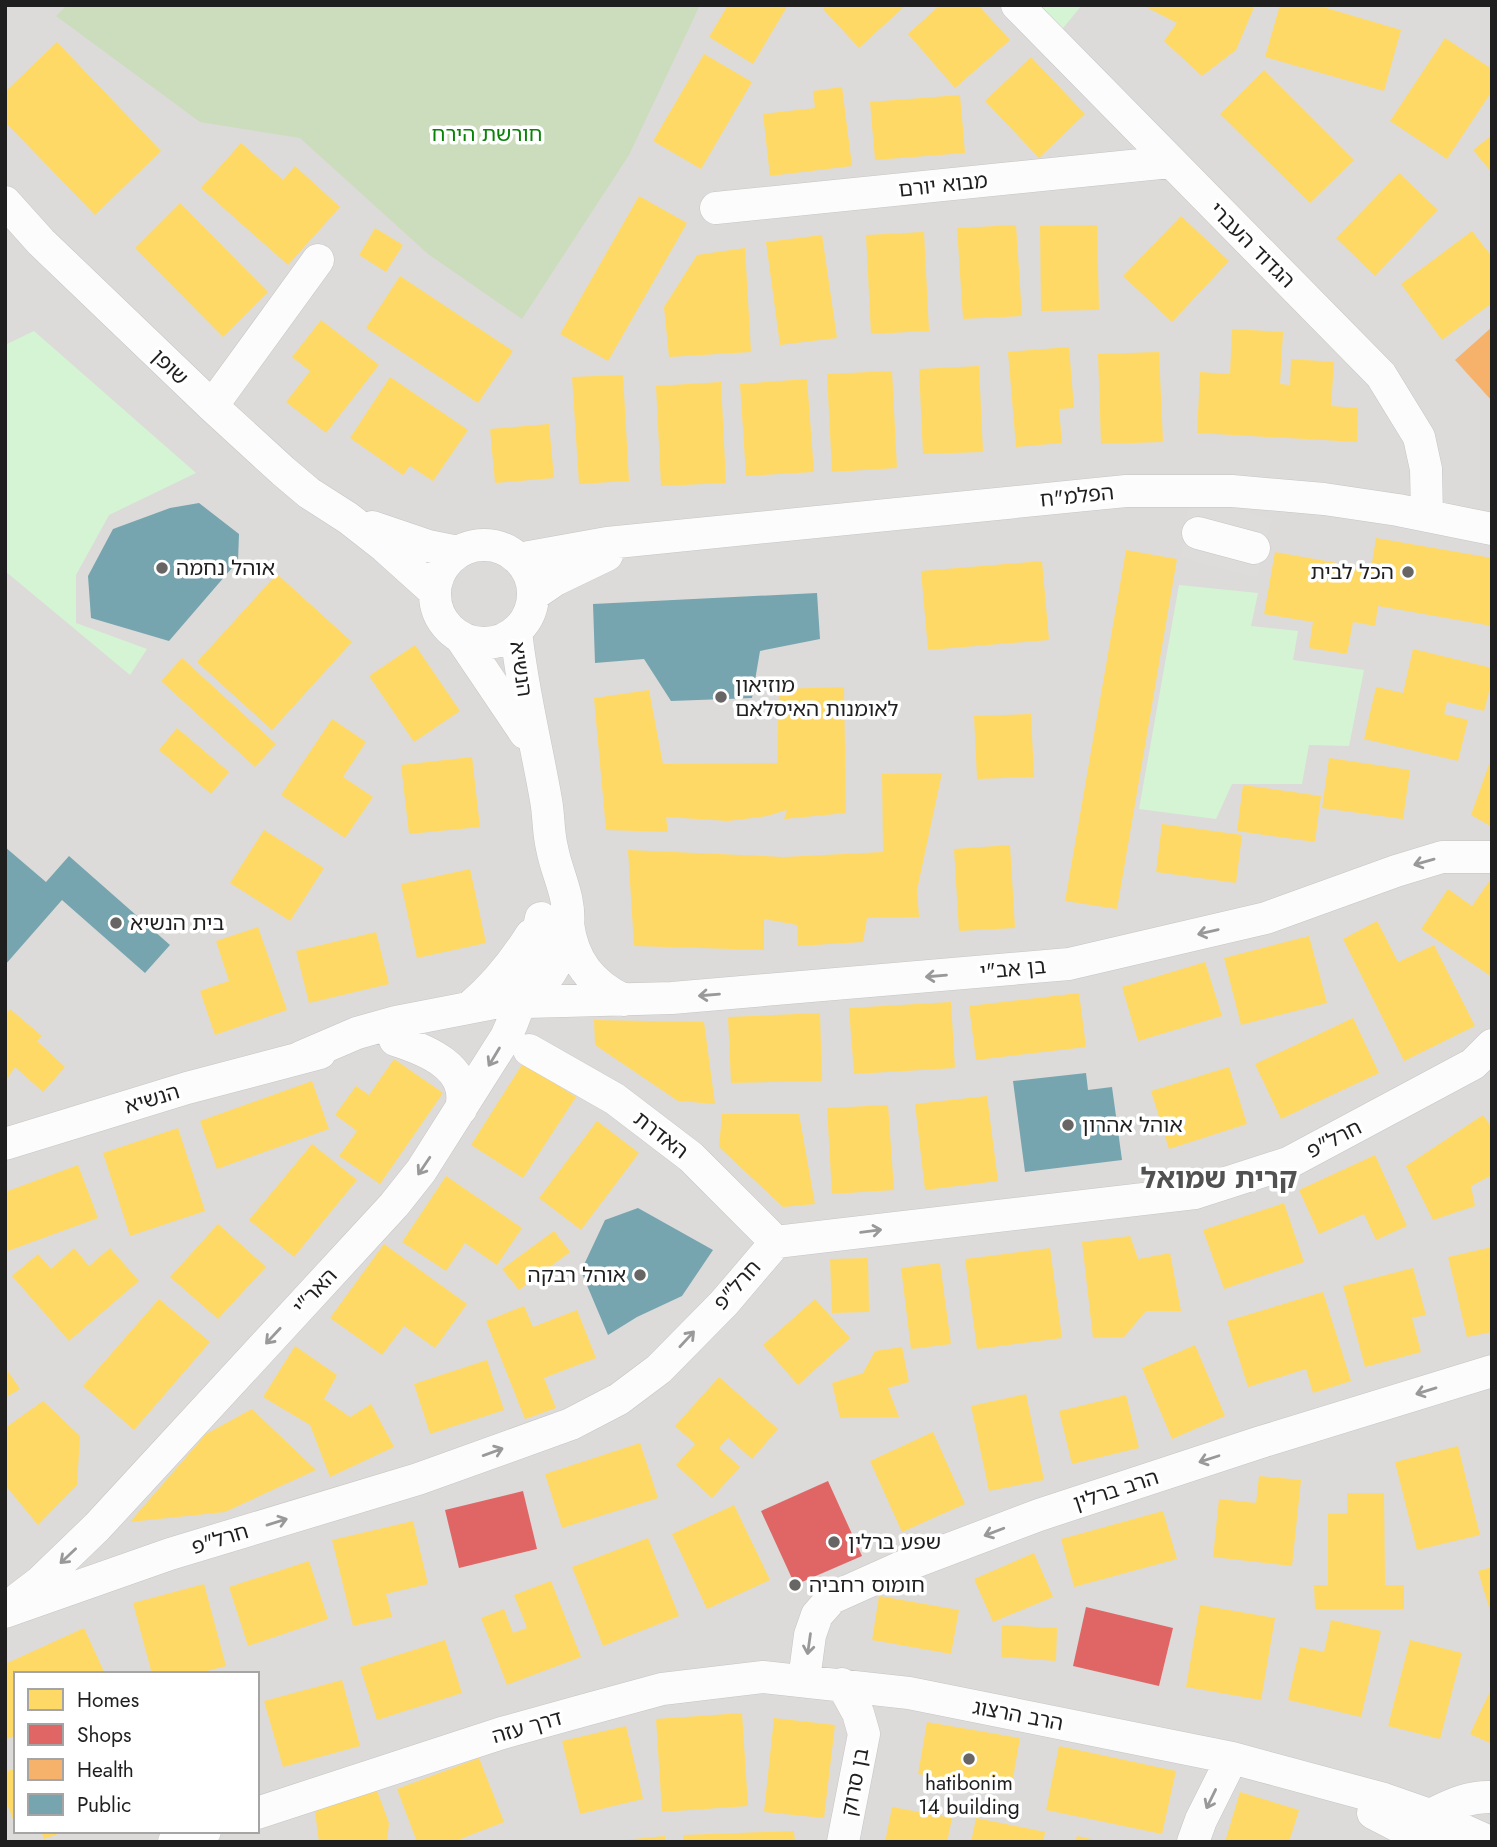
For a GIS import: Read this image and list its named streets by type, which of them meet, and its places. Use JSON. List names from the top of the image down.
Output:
{
  "streets": {
    "street": [
      "מבוא יורם",
      "הגדוד העברי",
      "שופן",
      "הפלמ\"ח",
      "הנשיא",
      "בן אב\"י",
      "האדרת",
      "חרל\"פ",
      "האר\"י",
      "הרב ברלין",
      "הרב הרצוג",
      "דרך עזה",
      "בן סרוק"
    ]
  },
  "crossings": [
    ["מבוא יורם", "הגדוד העברי"],
    ["הגדוד העברי", "הפלמ\"ח"],
    ["שופן", "הפלמ\"ח"],
    ["שופן", "הנשיא"],
    ["הפלמ\"ח", "הנשיא"],
    ["הנשיא", "בן אב\"י"],
    ["הנשיא", "האר\"י"],
    ["בן אב\"י", "האר\"י"],
    ["האדרת", "חרל\"פ"],
    ["חרל\"פ", "האר\"י"],
    ["הרב ברלין", "הרב הרצוג"],
    ["הרב ברלין", "דרך עזה"],
    ["הרב הרצוג", "דרך עזה"],
    ["הרב הרצוג", "בן סרוק"]
  ],
  "one_way": [
    "בן אב\"י",
    "חרל\"פ",
    "האר\"י",
    "הרב ברלין"
  ],
  "districts": ["קרית שמואל"],
  "parks": ["חורשת הירח"],
  "places": [
    "אוהל נחמה",
    "הכל לבית",
    "מוזיאון לאומנות האיסלאם",
    "בית הנשיא",
    "אוהל אהרון",
    "אוהל רבקה",
    "שפע ברלין",
    "חומוס רחביה",
    "hatibonim 14 building"
  ],
  "legend": [
    "Homes",
    "Shops",
    "Health",
    "Public"
  ]
}
